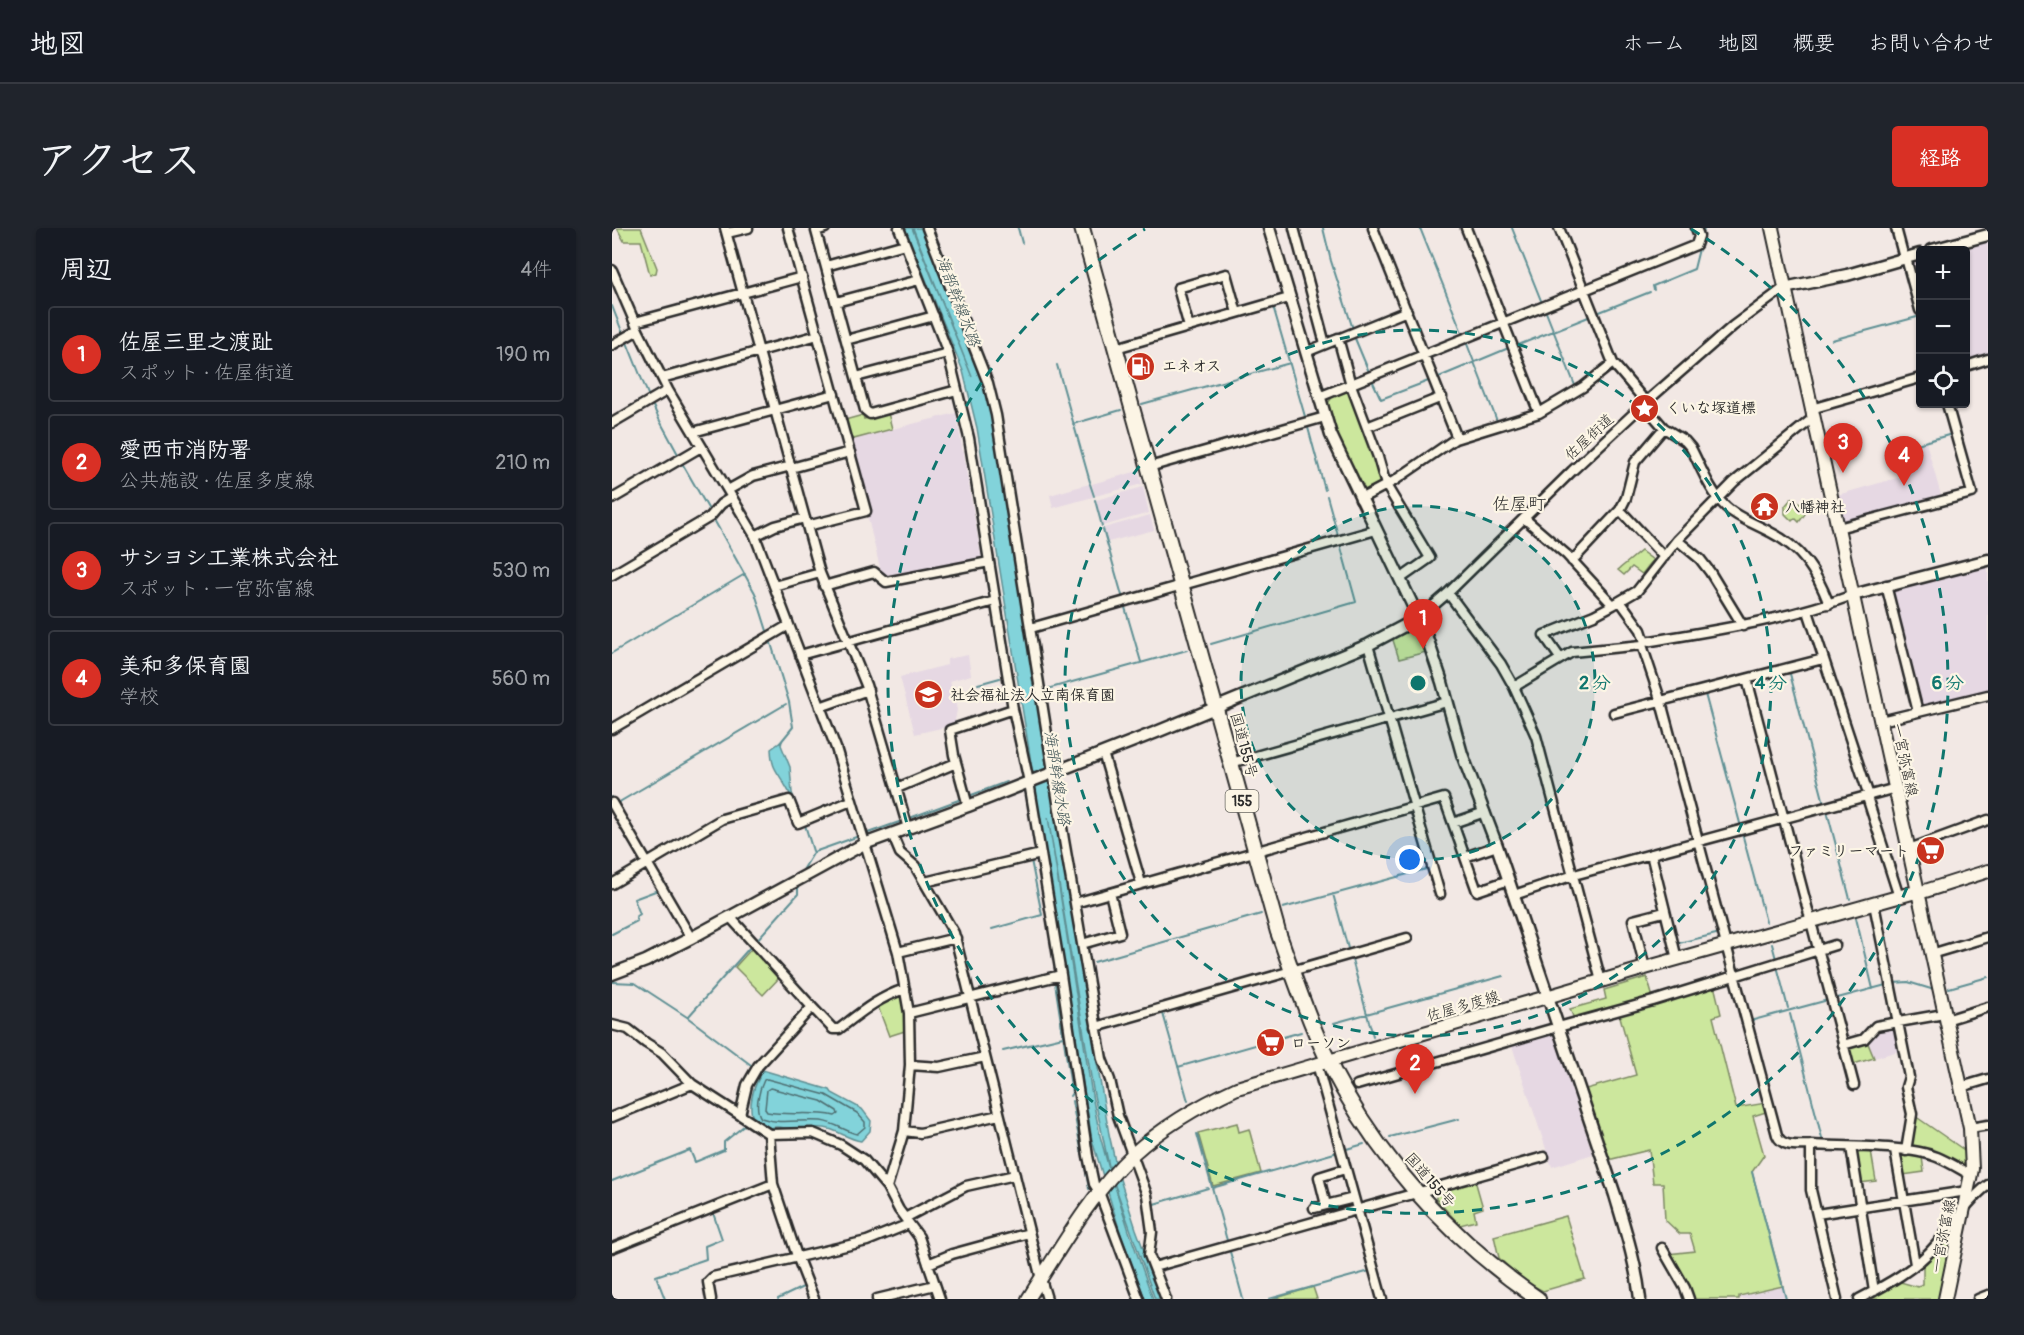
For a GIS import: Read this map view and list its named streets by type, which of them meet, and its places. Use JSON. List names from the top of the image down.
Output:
{
  "streets": {
    "highway": ["国道155号", "155"],
    "main road": ["一宮弥富線", "佐屋多度線"],
    "street": ["佐屋街道"]
  },
  "crossings": [
    ["佐屋街道", "一宮弥富線"],
    ["国道155号", "佐屋多度線"],
    ["一宮弥富線", "佐屋多度線"]
  ],
  "districts": ["佐屋町"],
  "water": ["海部幹線水路"],
  "places": {
    "fuel station": ["エネオス"],
    "place": ["くいな塚道標"],
    "temple": ["八幡神社"],
    "school or university": ["社会福祉法人立南保育園"],
    "supermarket": ["ファミリーマート", "ローソン"]
  },
  "page": {
    "header": "地図",
    "nav": [
      "ホーム",
      "地図",
      "概要",
      "お問い合わせ"
    ],
    "title": "アクセス",
    "buttons": "経路",
    "heading": ["周辺", "4件"],
    "map_buttons": ["+", "−"],
    "list": [
      {
        "mark": "1",
        "name": "佐屋三里之渡趾",
        "note": "スポット · 佐屋街道",
        "value": "190 m"
      },
      {
        "mark": "2",
        "name": "愛西市消防署",
        "note": "公共施設 · 佐屋多度線",
        "value": "210 m"
      },
      {
        "mark": "3",
        "name": "サシヨシ工業株式会社",
        "note": "スポット · 一宮弥富線",
        "value": "530 m"
      },
      {
        "mark": "4",
        "name": "美和多保育園",
        "note": "学校",
        "value": "560 m"
      }
    ],
    "pins": [
      "3",
      "4",
      "1",
      "2"
    ]
  },
  "rings": ["2 分", "4 分", "6 分"]
}
